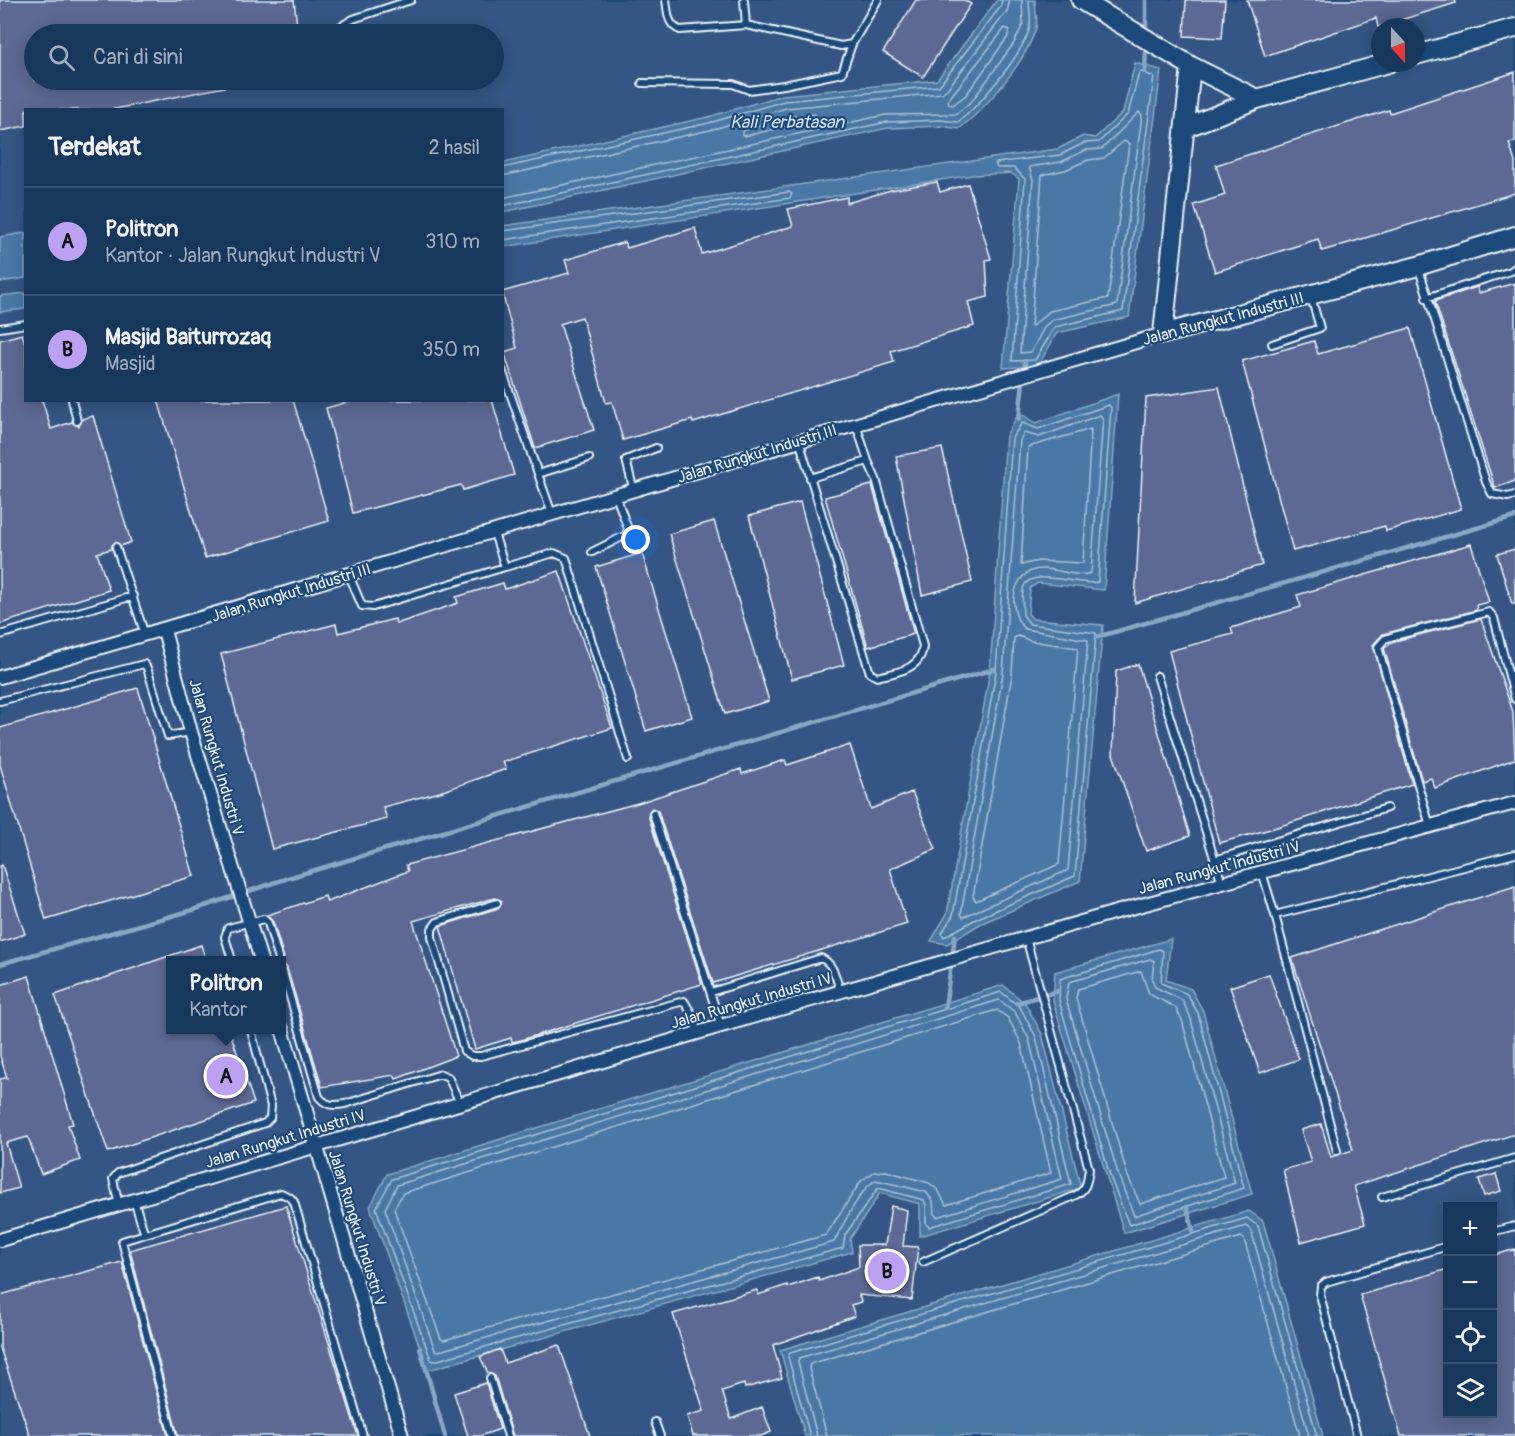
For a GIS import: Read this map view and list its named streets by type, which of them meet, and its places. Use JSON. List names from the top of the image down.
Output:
{
  "streets": {
    "street": ["Jalan Rungkut Industri III", "Jalan Rungkut Industri V", "Jalan Rungkut Industri IV"]
  },
  "crossings": [
    ["Jalan Rungkut Industri III", "Jalan Rungkut Industri V"],
    ["Jalan Rungkut Industri V", "Jalan Rungkut Industri IV"]
  ],
  "water": ["Kali Perbatasan"],
  "north": "bottom",
  "page": {
    "search": "Cari di sini",
    "heading": ["Terdekat", "2 hasil"],
    "list": [
      {
        "mark": "A",
        "name": "Politron",
        "note": "Kantor · Jalan Rungkut Industri V",
        "value": "310 m"
      },
      {
        "mark": "B",
        "name": "Masjid Baiturrozaq",
        "note": "Masjid",
        "value": "350 m"
      }
    ],
    "popup": ["Politron", "Kantor"],
    "pins": ["A", "B"],
    "map_buttons": ["+", "−"]
  }
}
